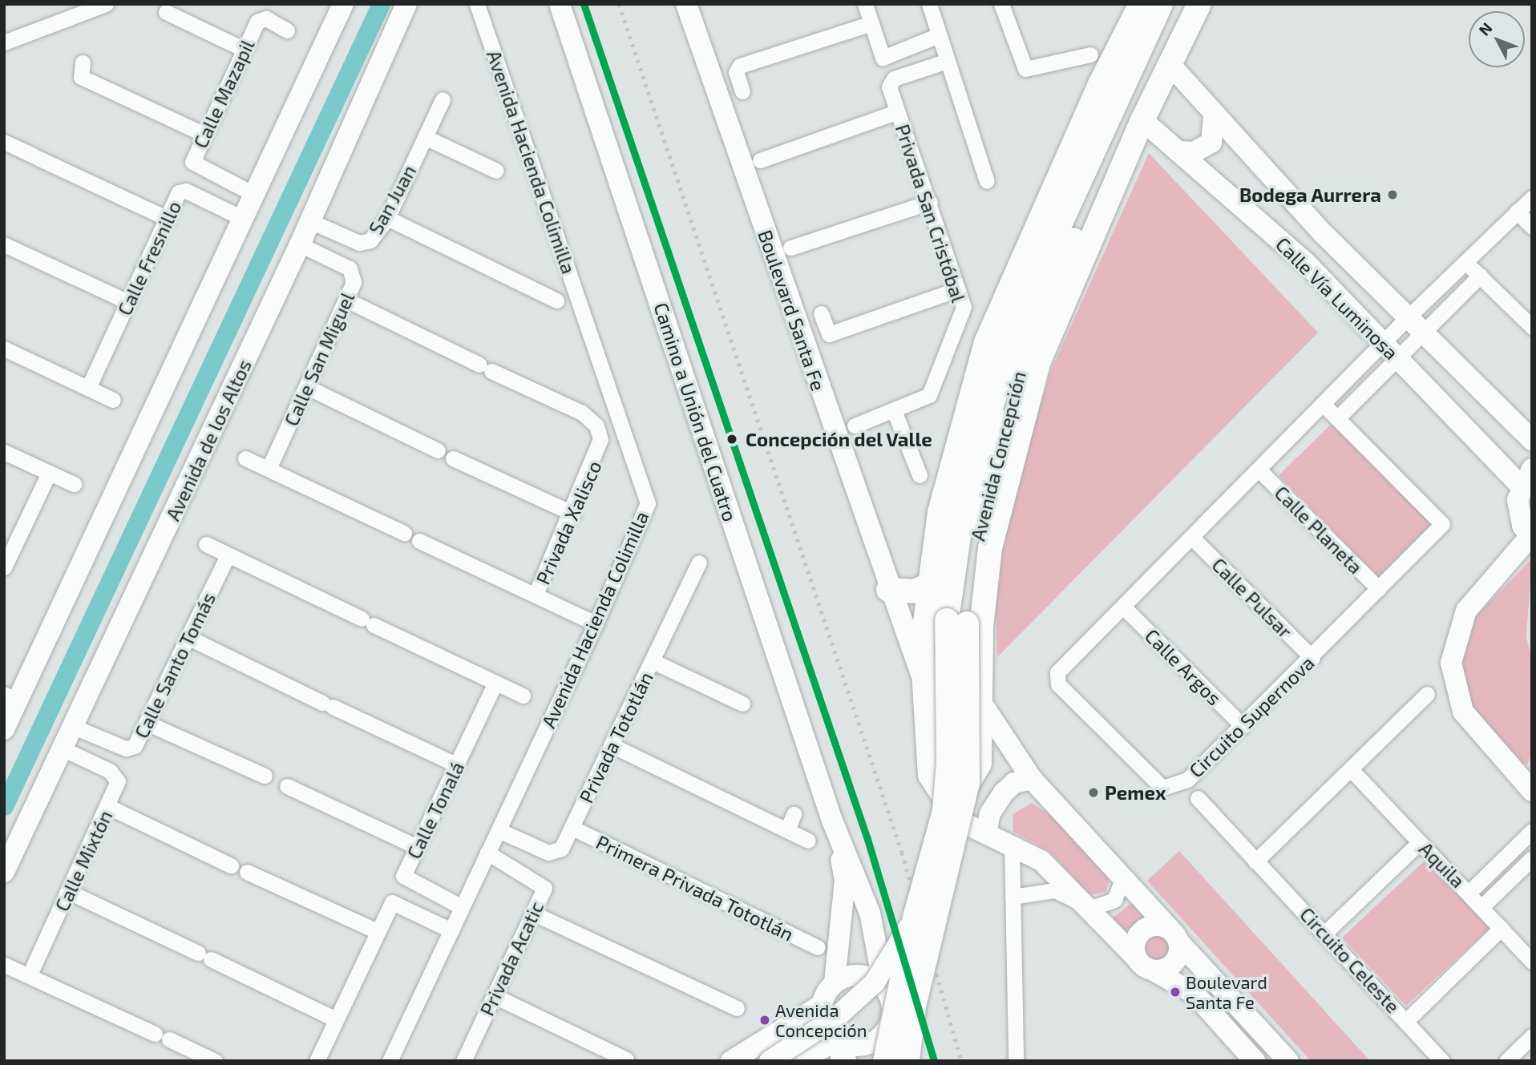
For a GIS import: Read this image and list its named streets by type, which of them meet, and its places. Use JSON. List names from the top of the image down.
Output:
{
  "streets": {
    "main road": ["Avenida Concepción"],
    "street": [
      "Calle Mazapil",
      "Avenida Hacienda Colimilla",
      "San Juan",
      "Privada San Cristóbal",
      "Calle Fresnillo",
      "Calle Vía Luminosa",
      "Boulevard Santa Fe",
      "Calle San Miguel",
      "Camino a Unión del Cuatro",
      "Avenida de los Altos",
      "Privada Xalisco",
      "Calle Planeta",
      "Calle Pulsar",
      "Calle Santo Tomás",
      "Calle Argos",
      "Circuito Supernova",
      "Privada Tototlán",
      "Calle Tonalá",
      "Calle Mixtón",
      "Aquila",
      "Primera Privada Tototlán",
      "Privada Acatic",
      "Circuito Celeste"
    ]
  },
  "crossings": [
    ["Avenida Hacienda Colimilla", "Privada Tototlán"],
    ["Avenida Hacienda Colimilla", "Calle Tonalá"],
    ["Avenida Hacienda Colimilla", "Privada Acatic"],
    ["San Juan", "Avenida de los Altos"],
    ["Calle Vía Luminosa", "Circuito Supernova"],
    ["Calle San Miguel", "Avenida de los Altos"],
    ["Calle San Miguel", "Privada Xalisco"],
    ["Avenida de los Altos", "Calle Santo Tomás"],
    ["Avenida de los Altos", "Calle Mixtón"],
    ["Calle Planeta", "Circuito Supernova"],
    ["Calle Pulsar", "Circuito Supernova"],
    ["Calle Argos", "Circuito Supernova"],
    ["Privada Tototlán", "Primera Privada Tototlán"]
  ],
  "places": [
    "Bodega Aurrera",
    "Concepción del Valle",
    "Pemex",
    "Boulevard Santa Fe",
    "Avenida Concepción"
  ],
  "north": "top left"
}
